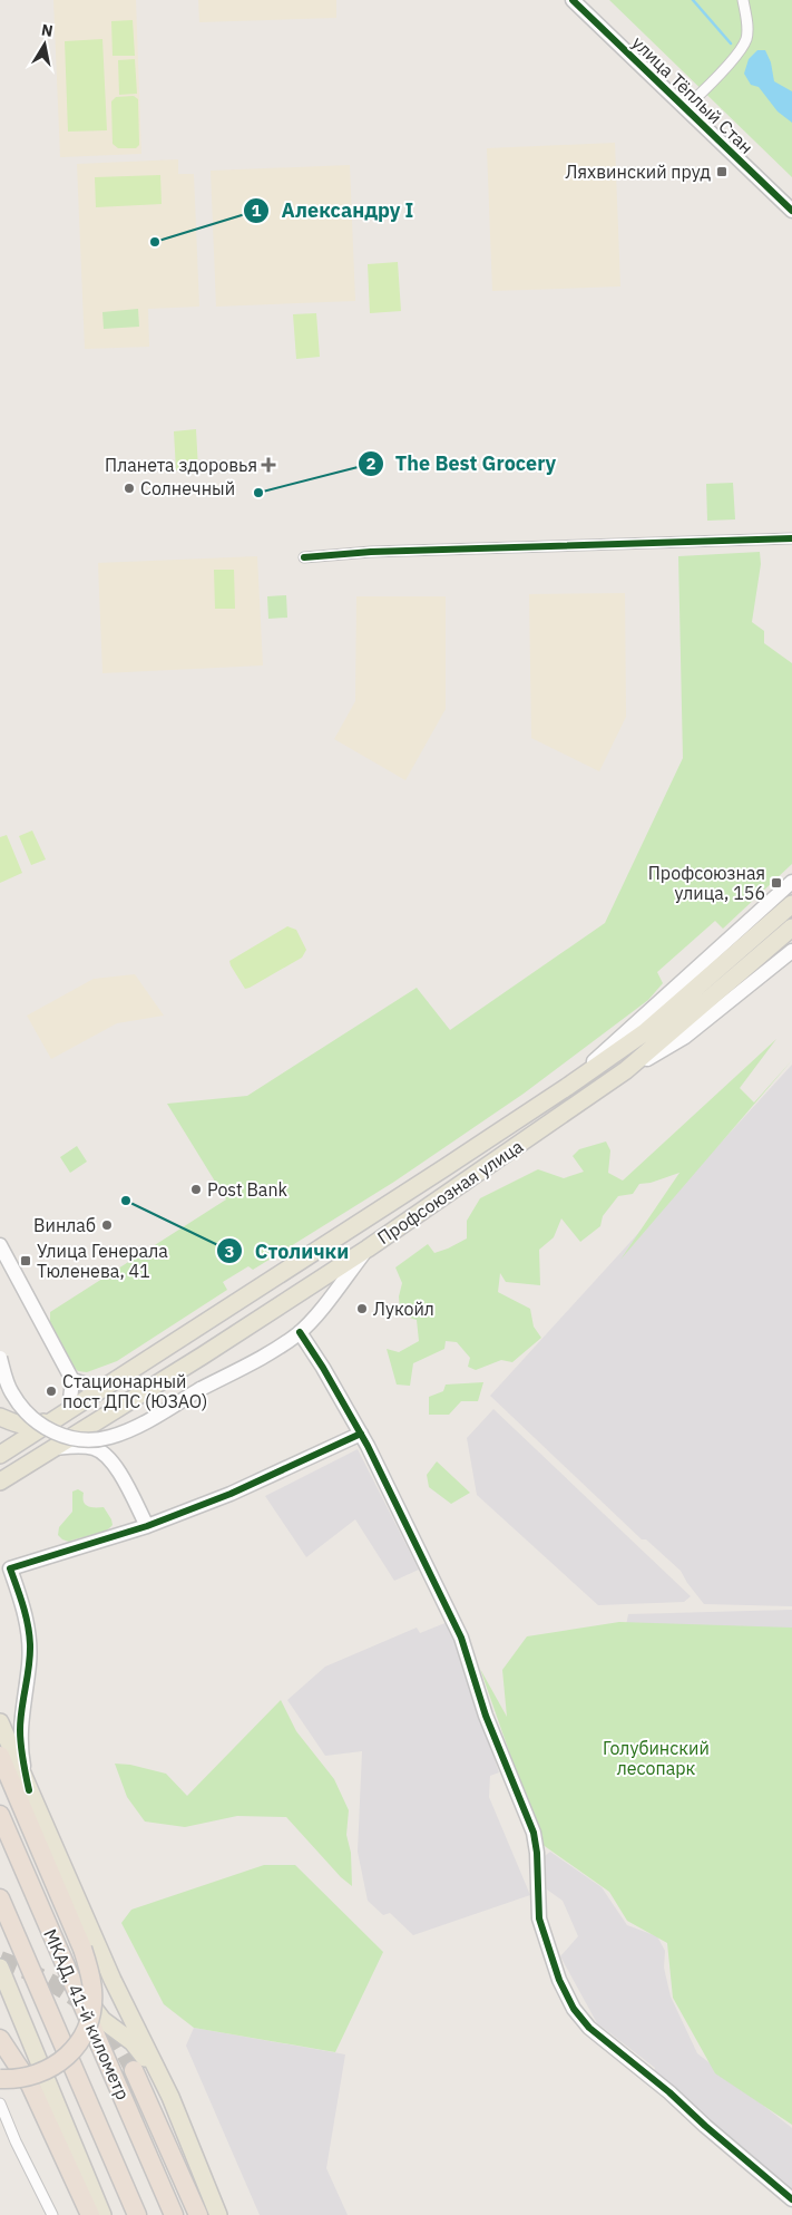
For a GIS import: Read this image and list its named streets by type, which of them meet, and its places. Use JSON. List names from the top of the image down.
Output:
{
  "streets": {
    "highway": ["МКАД, 41-й километр"],
    "main road": ["Профсоюзная улица"],
    "street": ["улица Тёплый Стан"]
  },
  "parks": ["Голубинский лесопарк"],
  "places": {
    "transit": ["Ляхвинский пруд", "Профсоюзная улица, 156", "Улица Генерала Тюленева, 41"],
    "other": [
      "Александру I",
      "Солнечный",
      "The Best Grocery",
      "Post Bank",
      "Столички",
      "Винлаб",
      "Лукойл",
      "Стационарный пост ДПС (ЮЗАО)"
    ],
    "health": ["Планета здоровья"]
  },
  "north": "top"
}
